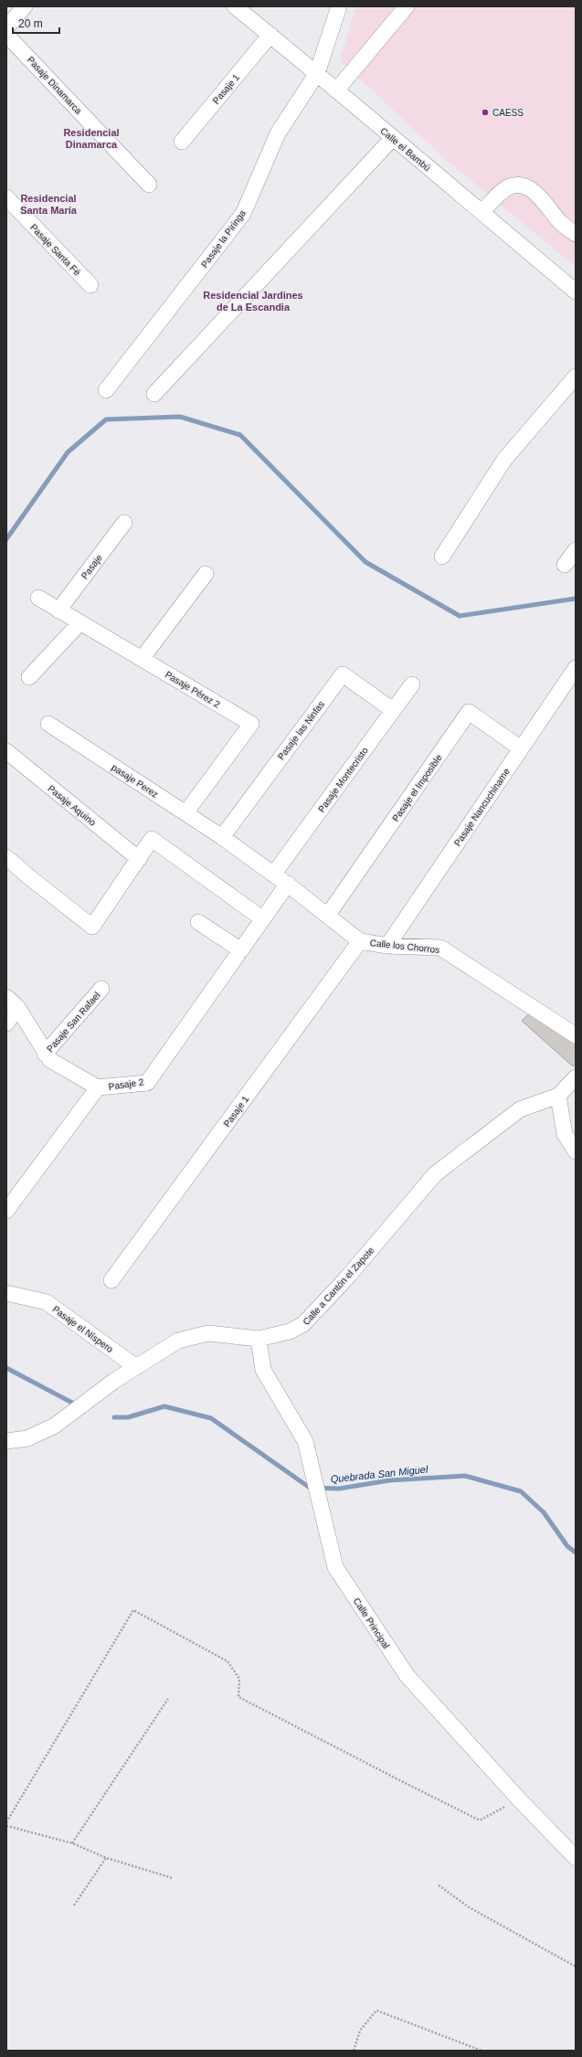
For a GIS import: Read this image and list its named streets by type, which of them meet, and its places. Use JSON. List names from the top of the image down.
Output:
{
  "streets": {
    "street": [
      "Pasaje Dinamarca",
      "Pasaje 1",
      "Calle el Bambú",
      "Pasaje la Piringa",
      "Pasaje Santa Fé",
      "Pasaje",
      "Pasaje Pérez 2",
      "Pasaje las Ninfas",
      "Pasaje Montecristo",
      "pasaje Perez",
      "Pasaje el Imposible",
      "Pasaje Aquino",
      "Pasaje Nancuchiname",
      "Calle los Chorros",
      "Pasaje San Rafael",
      "Pasaje 2",
      "Calle a Cantón el Zapote",
      "Pasaje el Níspero",
      "Calle Principal"
    ]
  },
  "crossings": [
    ["Pasaje 1", "Calle el Bambú"],
    ["Pasaje 1", "Calle los Chorros"],
    ["Calle el Bambú", "Pasaje la Piringa"],
    ["Pasaje", "Pasaje Pérez 2"],
    ["Pasaje Pérez 2", "pasaje Perez"],
    ["Pasaje las Ninfas", "Pasaje Montecristo"],
    ["Pasaje las Ninfas", "pasaje Perez"],
    ["Pasaje las Ninfas", "Calle los Chorros"],
    ["Pasaje Montecristo", "Calle los Chorros"],
    ["pasaje Perez", "Calle los Chorros"],
    ["Pasaje el Imposible", "Pasaje Nancuchiname"],
    ["Pasaje el Imposible", "Calle los Chorros"],
    ["Pasaje Nancuchiname", "Calle los Chorros"],
    ["Calle los Chorros", "Pasaje 2"],
    ["Calle a Cantón el Zapote", "Pasaje el Níspero"],
    ["Calle a Cantón el Zapote", "Calle Principal"]
  ],
  "districts": ["Residencial Dinamarca", "Residencial Santa María", "Residencial Jardines de La Escandia"],
  "water": ["Quebrada San Miguel"],
  "places": ["CAESS"],
  "scale_bar": "20 m"
}
